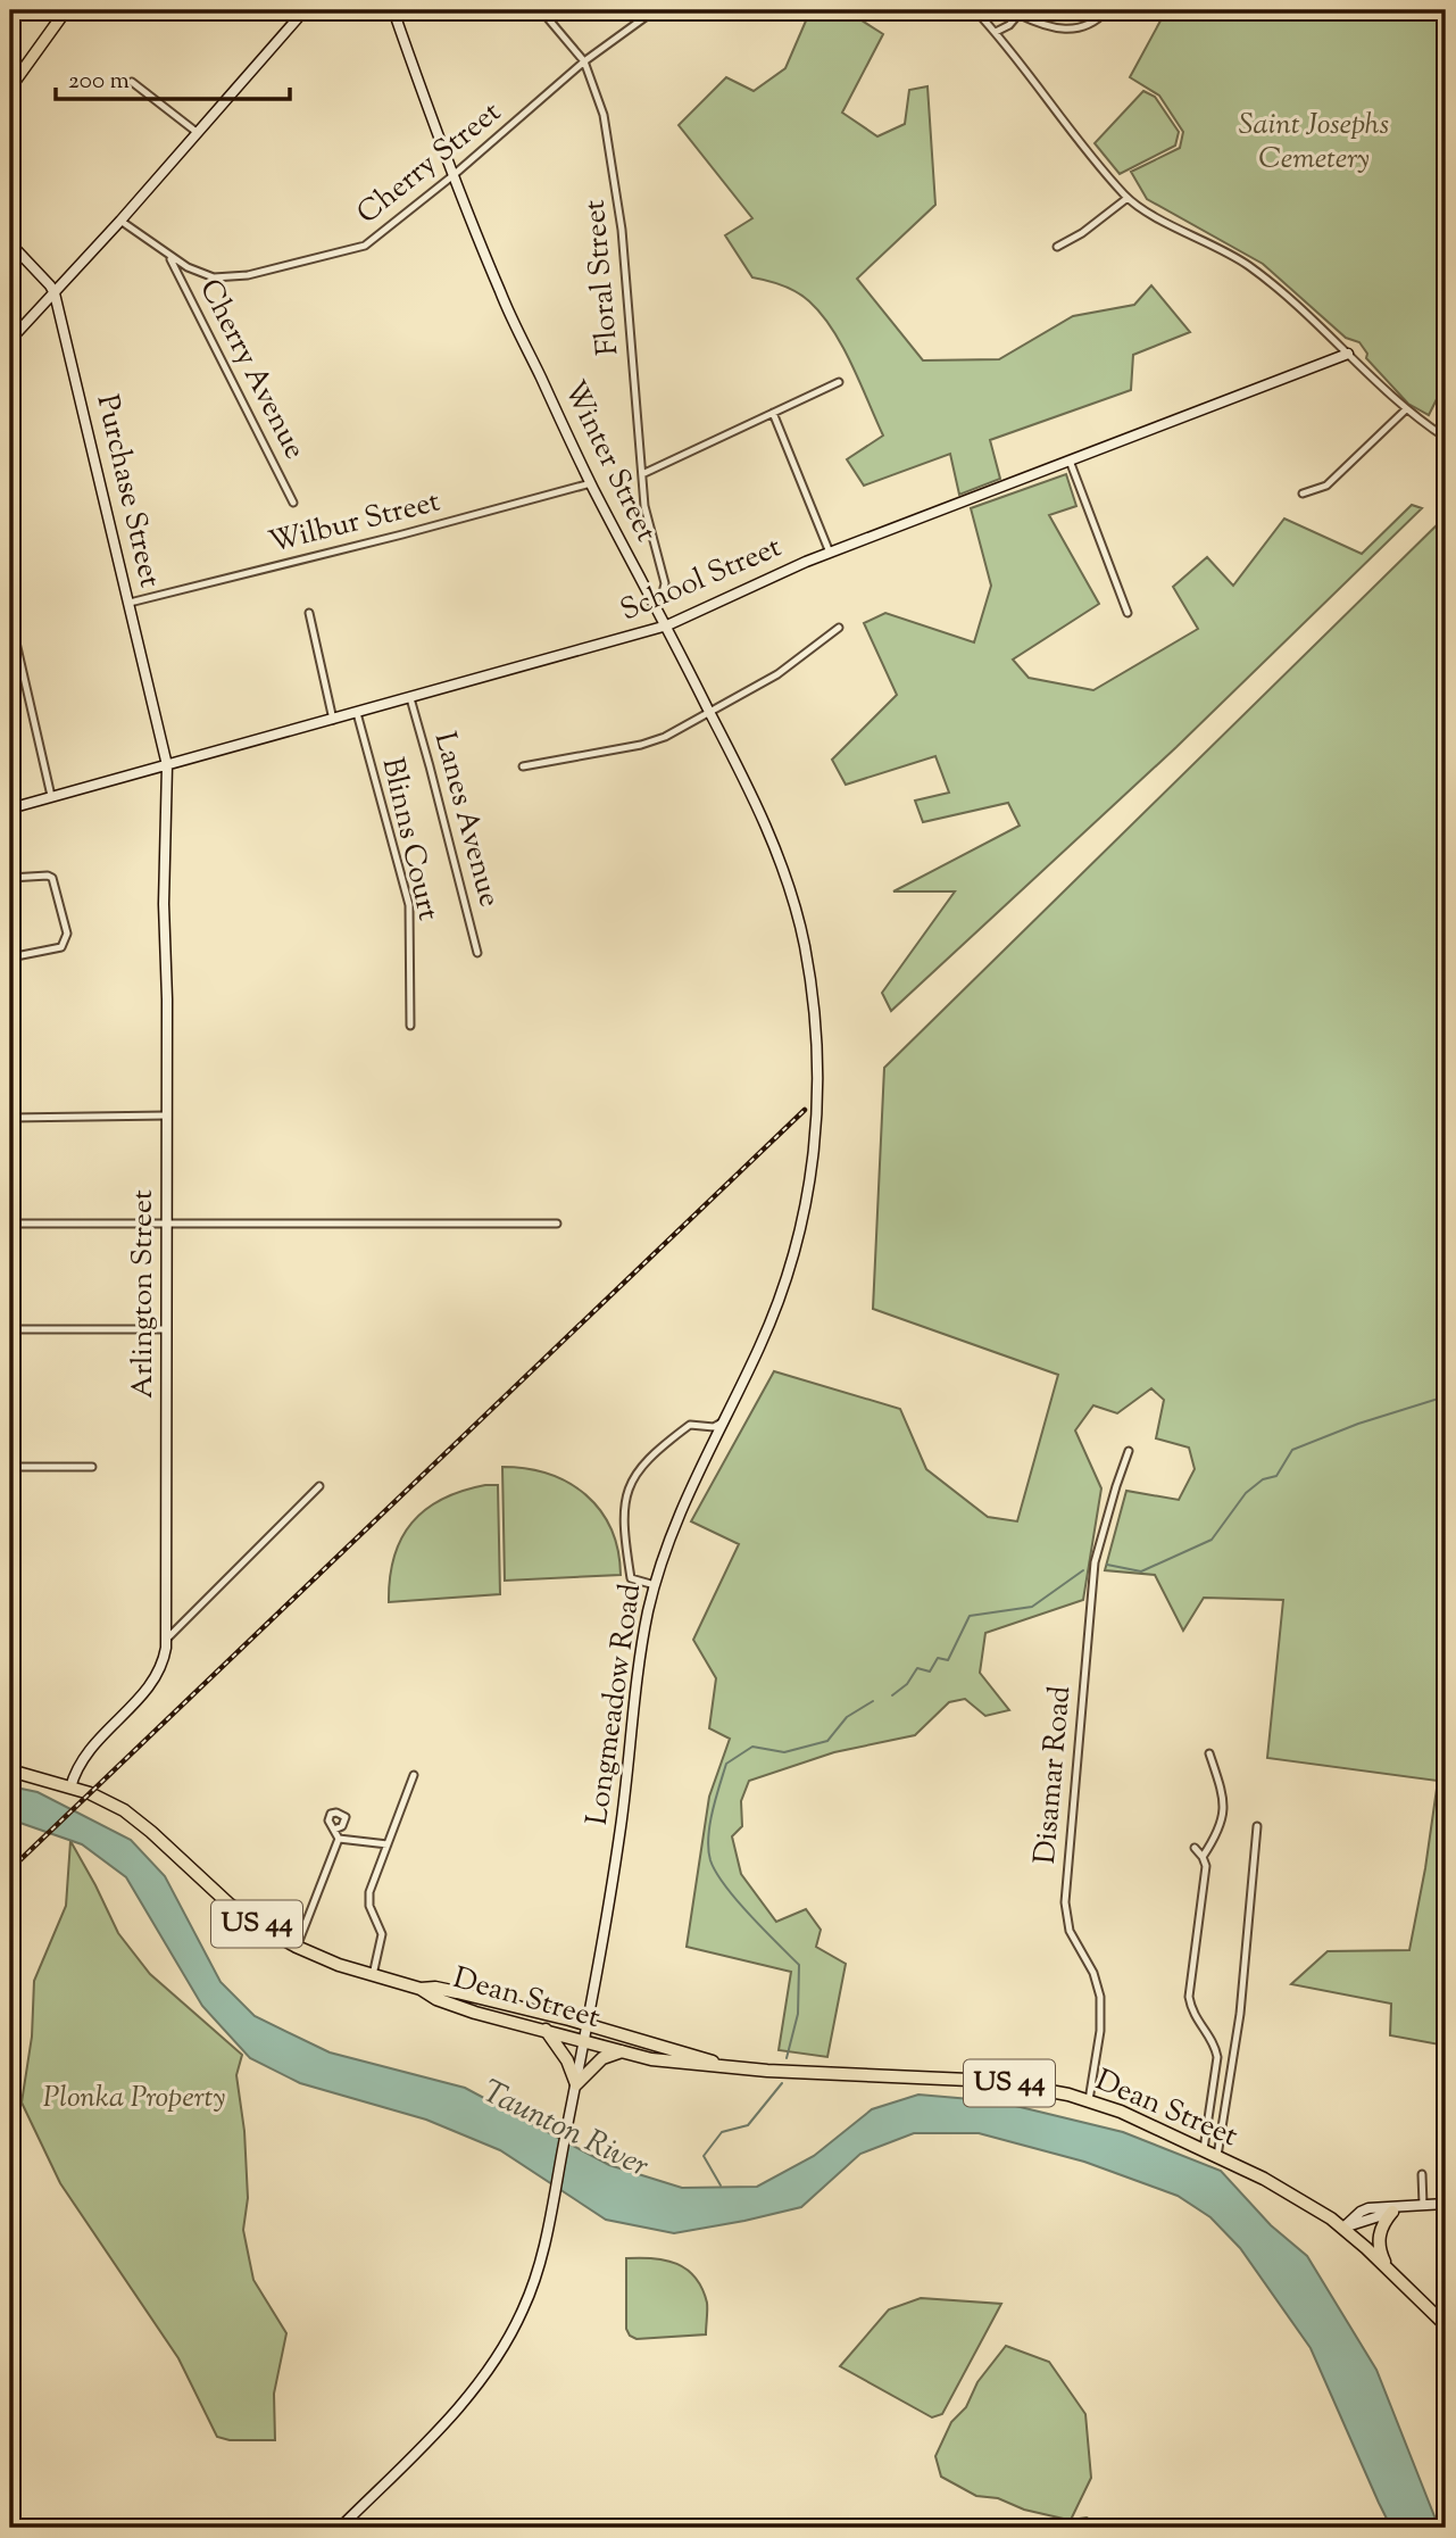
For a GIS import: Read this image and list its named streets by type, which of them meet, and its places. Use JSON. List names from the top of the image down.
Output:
{
  "streets": {
    "highway": ["US 44", "Dean Street"],
    "street": [
      "Cherry Street",
      "Floral Street",
      "Cherry Avenue",
      "Winter Street",
      "Purchase Street",
      "Wilbur Street",
      "School Street",
      "Lanes Avenue",
      "Blinns Court",
      "Arlington Street",
      "Longmeadow Road",
      "Disamar Road"
    ]
  },
  "crossings": [
    ["Cherry Street", "Floral Street"],
    ["Cherry Street", "Cherry Avenue"],
    ["Cherry Street", "Winter Street"],
    ["Floral Street", "Winter Street"],
    ["Winter Street", "Wilbur Street"],
    ["Winter Street", "School Street"],
    ["Winter Street", "Longmeadow Road"],
    ["Purchase Street", "Wilbur Street"],
    ["Purchase Street", "School Street"],
    ["Purchase Street", "Arlington Street"],
    ["School Street", "Lanes Avenue"],
    ["School Street", "Blinns Court"],
    ["School Street", "Arlington Street"],
    ["Arlington Street", "Dean Street"],
    ["Longmeadow Road", "Dean Street"],
    ["Disamar Road", "Dean Street"],
    ["US 44", "Dean Street"]
  ],
  "water": ["Taunton River"],
  "parks": ["Saint Josephs Cemetery", "Plonka Property"],
  "scale_bar": "200 m"
}
